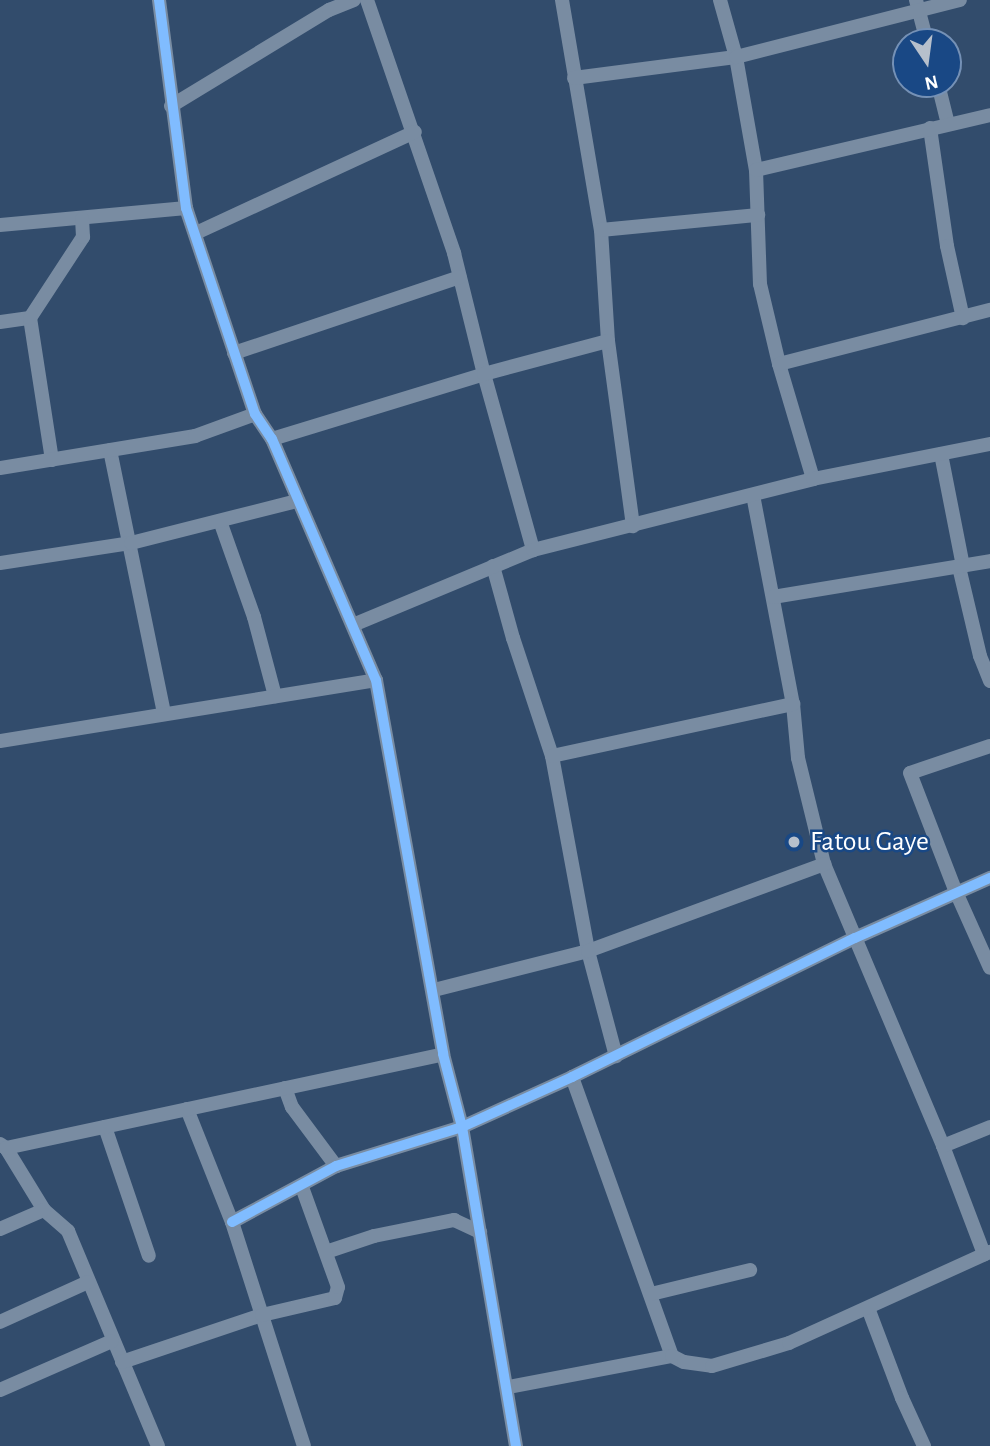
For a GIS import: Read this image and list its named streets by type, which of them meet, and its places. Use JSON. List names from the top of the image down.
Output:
{
  "places": ["Fatou Gaye"],
  "north": "bottom"
}
